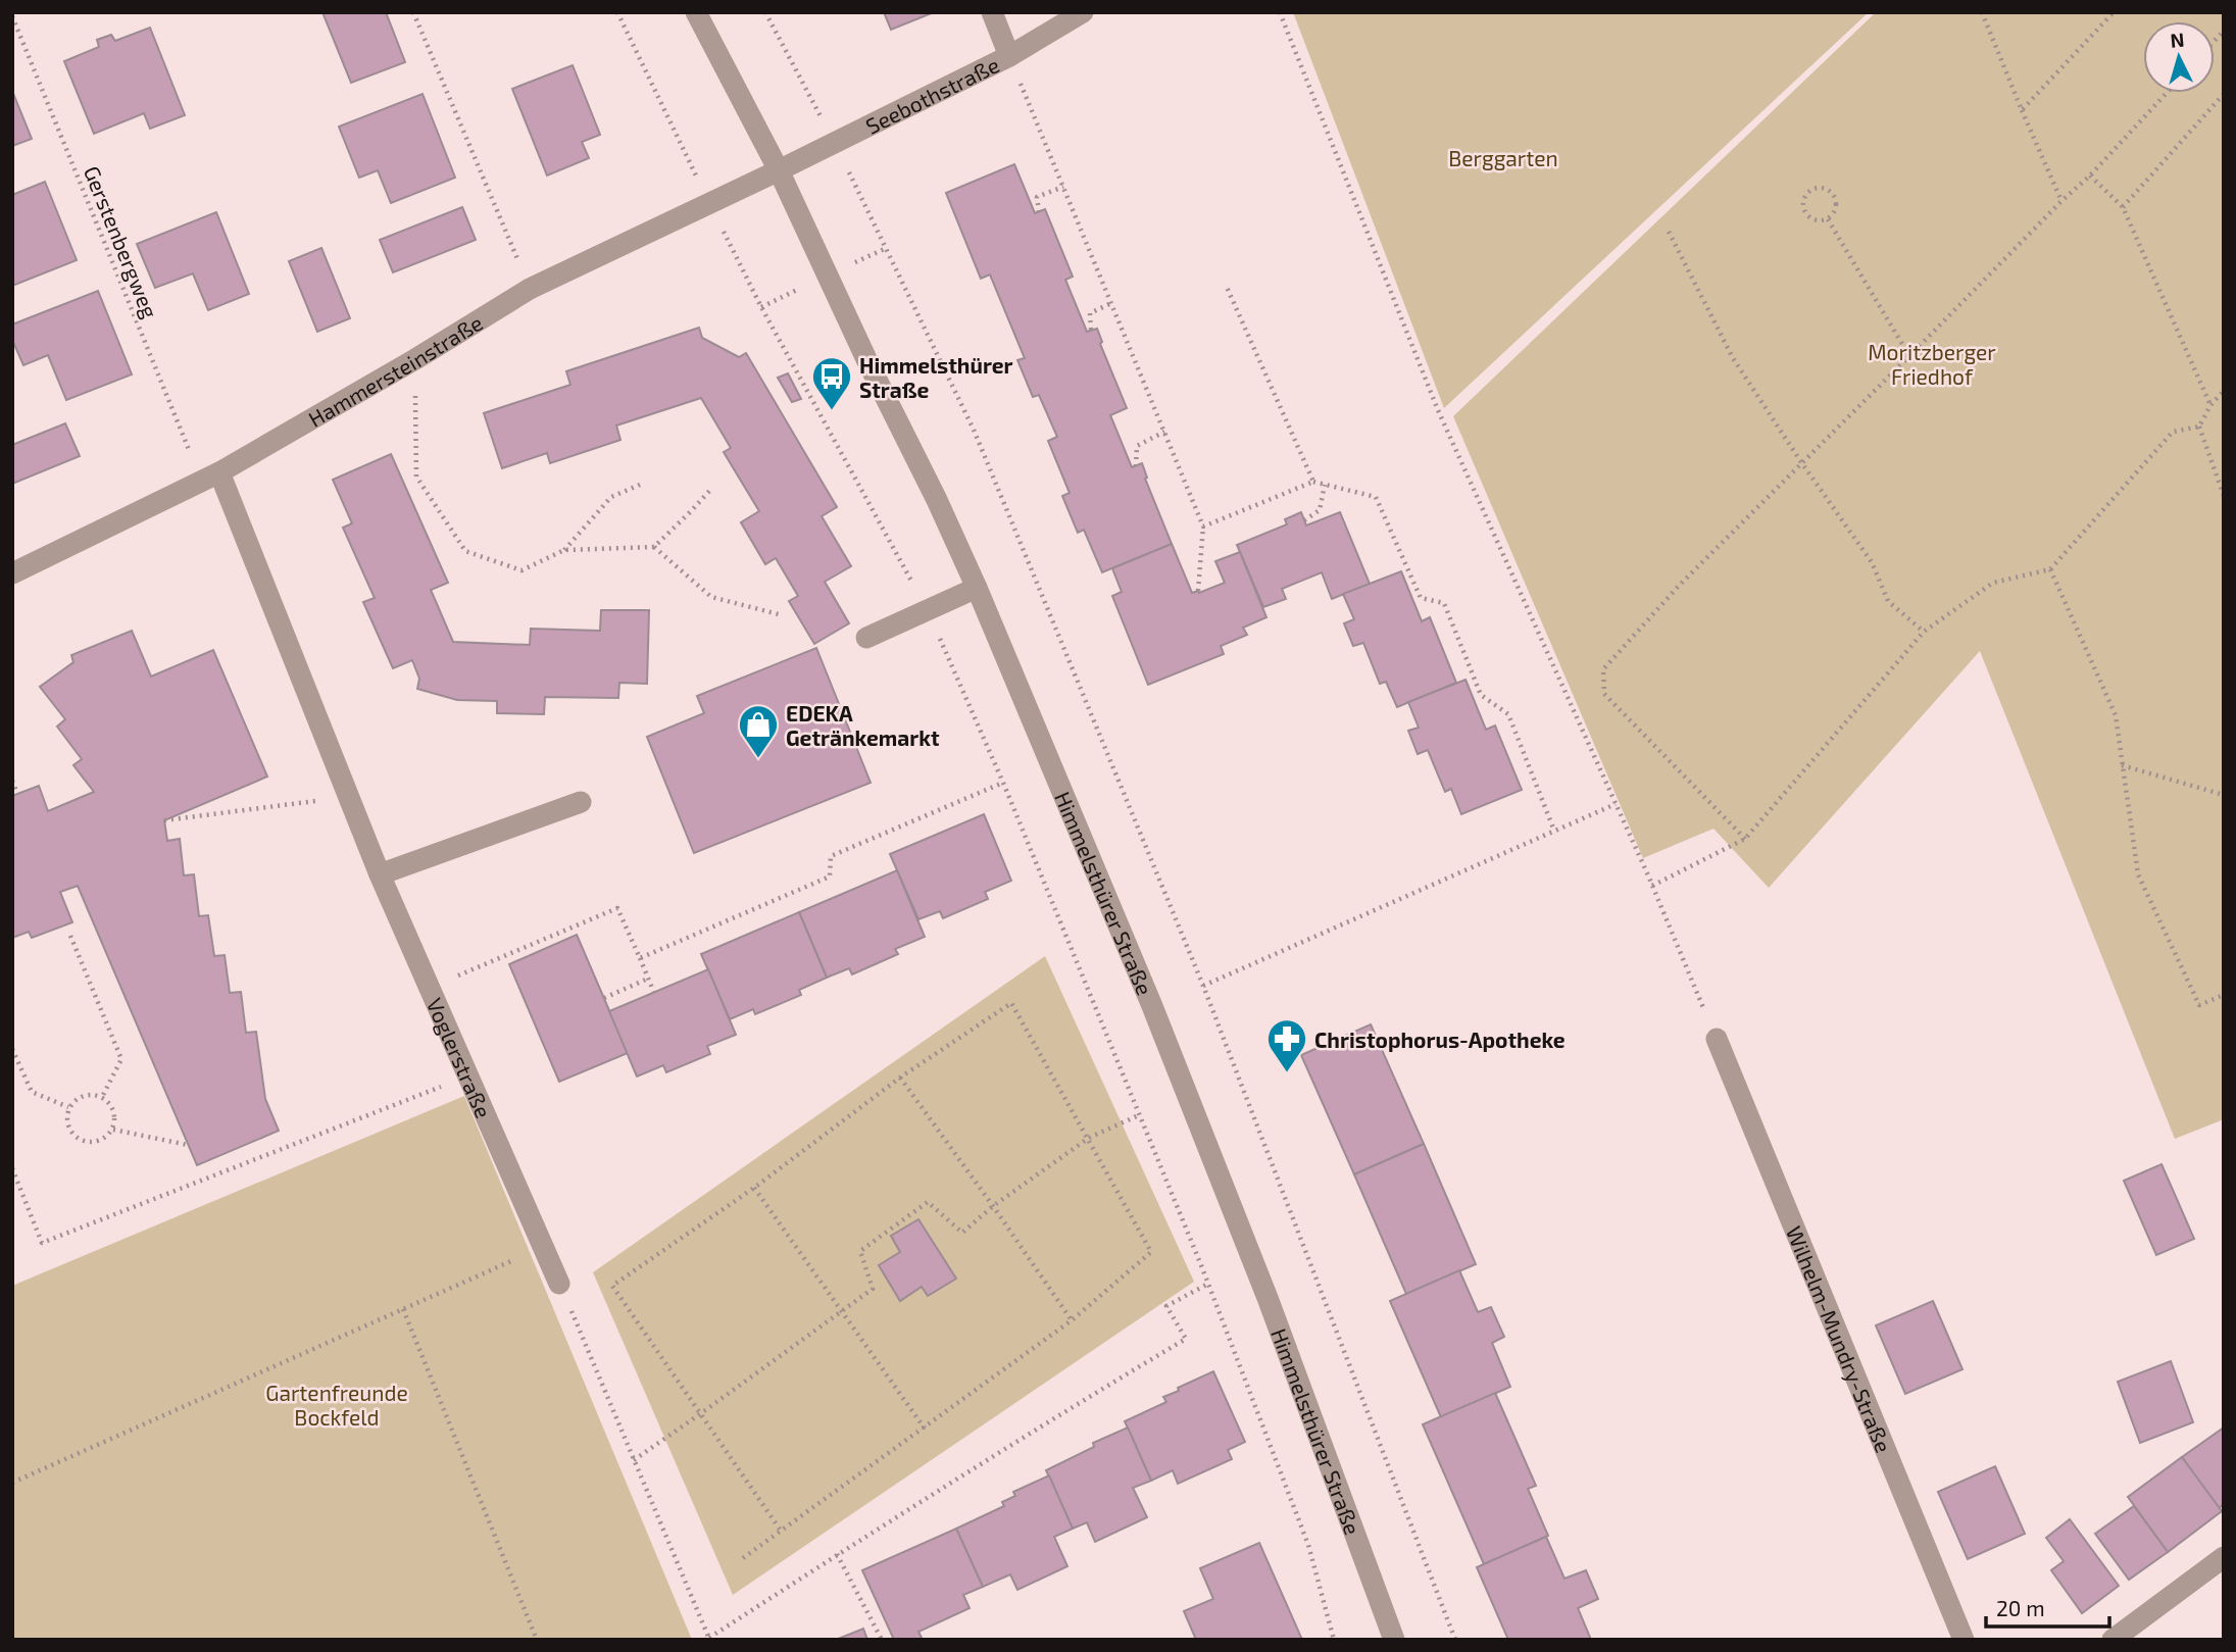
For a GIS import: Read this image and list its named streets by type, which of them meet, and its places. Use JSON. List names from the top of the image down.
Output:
{
  "streets": {
    "street": [
      "Seebothstraße",
      "Hammersteinstraße",
      "Himmelsthürer Straße",
      "Voglerstraße",
      "Wilhelm-Mundry-Straße"
    ],
    "path": ["Gerstenbergweg"]
  },
  "crossings": [
    ["Seebothstraße", "Hammersteinstraße"],
    ["Seebothstraße", "Himmelsthürer Straße"],
    ["Gerstenbergweg", "Hammersteinstraße"],
    ["Gerstenbergweg", "Voglerstraße"],
    ["Hammersteinstraße", "Himmelsthürer Straße"],
    ["Hammersteinstraße", "Voglerstraße"]
  ],
  "parks": ["Berggarten", "Moritzberger Friedhof", "Gartenfreunde Bockfeld"],
  "places": {
    "bus stop": ["Himmelsthürer Straße"],
    "shop": ["EDEKA Getränkemarkt"],
    "pharmacy": ["Christophorus-Apotheke"]
  },
  "scale_bar": "20 m",
  "north": "top"
}
